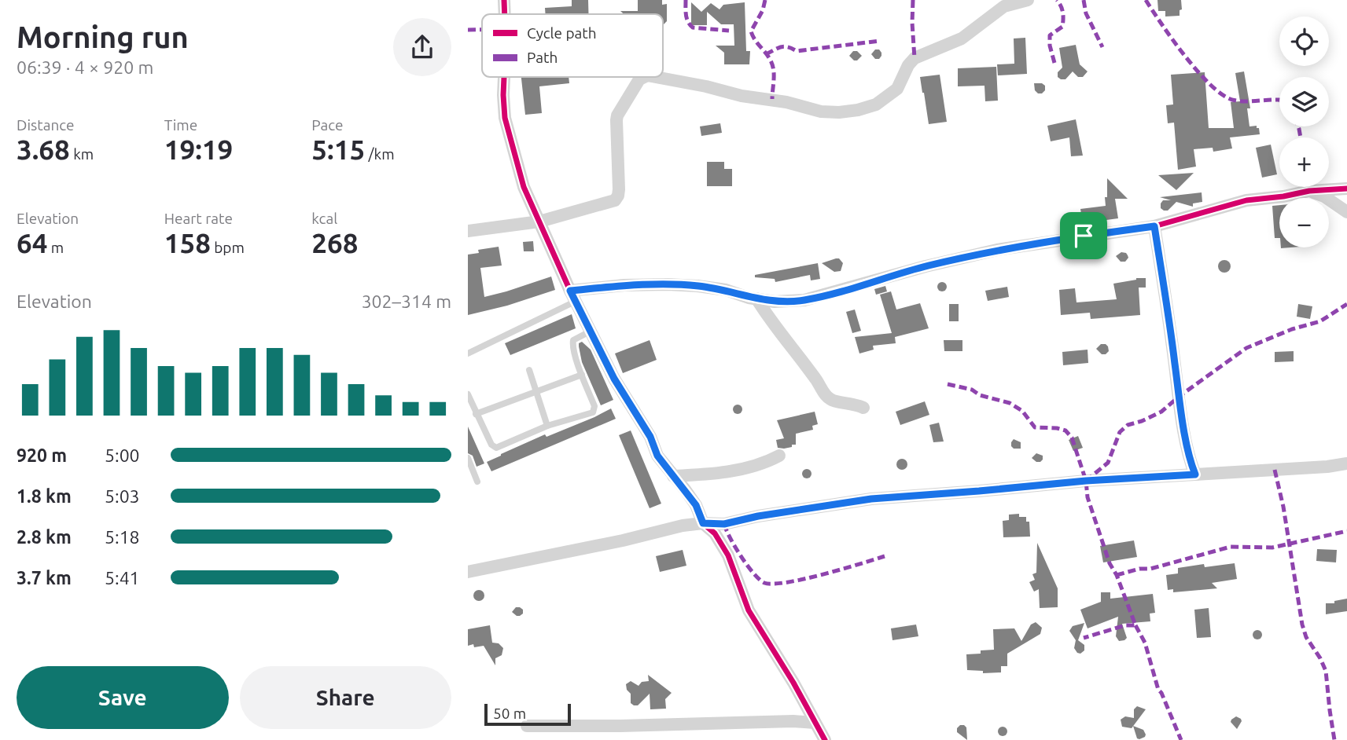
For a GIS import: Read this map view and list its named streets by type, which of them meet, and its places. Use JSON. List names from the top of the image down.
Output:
{
  "legend": ["Cycle path", "Path"],
  "scale_bar": "50 m",
  "page": {
    "heading": ["Morning run", "06:39 · 4 × 920 m"],
    "map_buttons": ["+", "−"],
    "stats": [
      ["Distance", "3.68 km"],
      ["Time", "19:19"],
      ["Pace", "5:15 /km"],
      ["Elevation", "64 m"],
      ["Heart rate", "158 bpm"],
      ["kcal", "268"]
    ],
    "chart": ["Elevation", "302–314 m"],
    "list": [
      {
        "name": "920 m",
        "note": "5:00"
      },
      {
        "name": "1.8 km",
        "note": "5:03"
      },
      {
        "name": "2.8 km",
        "note": "5:18"
      },
      {
        "name": "3.7 km",
        "note": "5:41"
      }
    ],
    "buttons": ["Save", "Share"],
    "scale": "50 m"
  }
}
